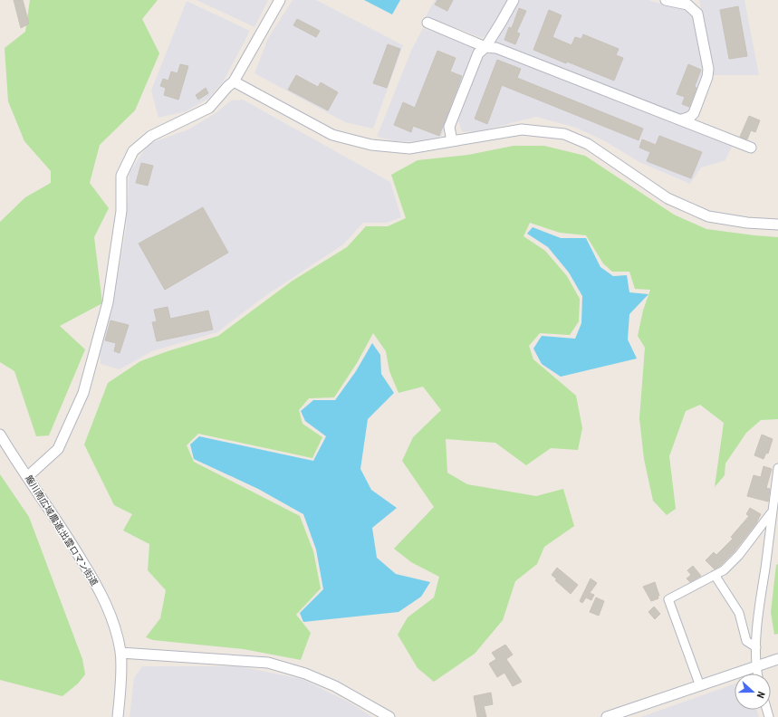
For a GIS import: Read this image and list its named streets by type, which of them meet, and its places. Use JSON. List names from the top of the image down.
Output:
{
  "streets": {
    "street": ["簸川南広域農道;出雲ロマン街道"]
  },
  "north": "right"
}
